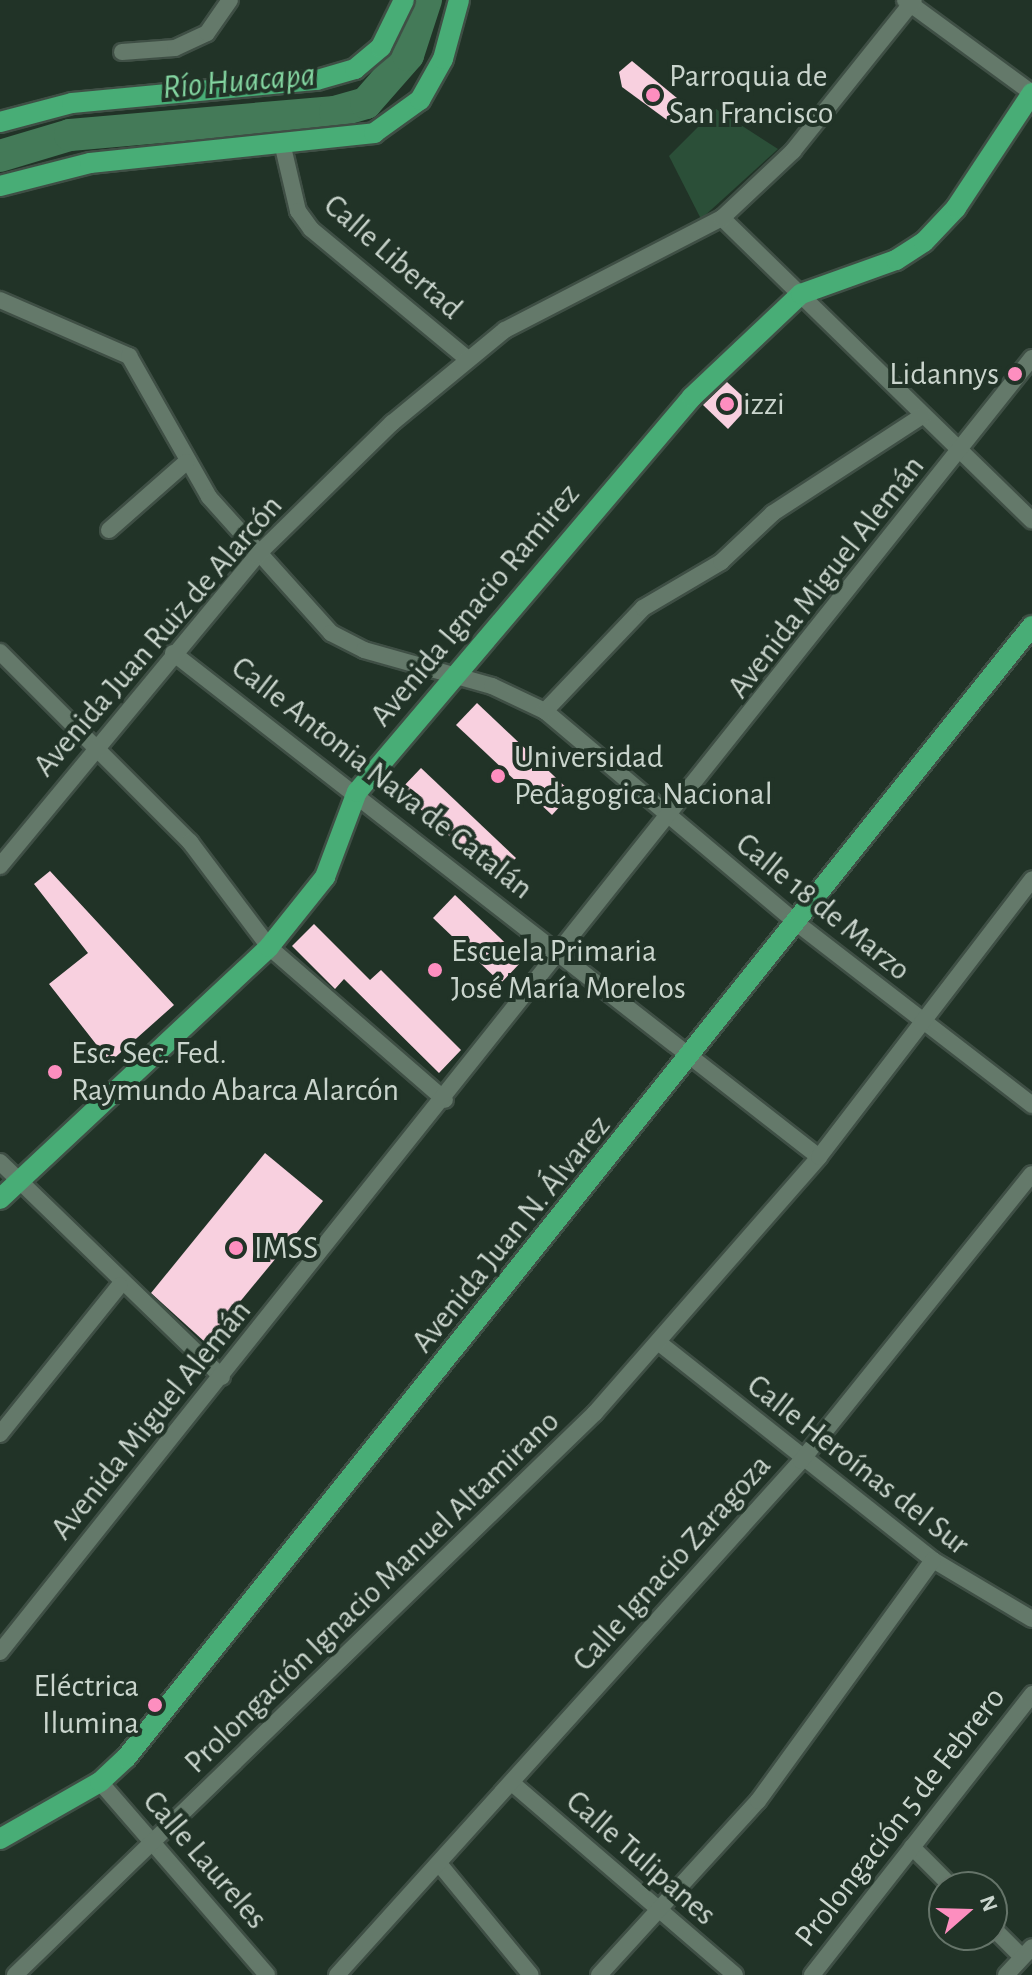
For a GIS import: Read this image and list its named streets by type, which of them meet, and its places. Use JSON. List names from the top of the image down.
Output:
{
  "streets": {
    "main road": ["Avenida Ignacio Ramirez", "Avenida Juan N. Álvarez"],
    "street": [
      "Calle Libertad",
      "Avenida Miguel Alemán",
      "Avenida Juan Ruiz de Alarcón",
      "Calle Antonia Nava de Catalán",
      "Calle 18 de Marzo",
      "Calle Heroínas del Sur",
      "Calle Ignacio Zaragoza",
      "Prolongación Ignacio Manuel Altamirano",
      "Prolongación 5 de Febrero",
      "Calle Tulipanes",
      "Calle Laureles"
    ]
  },
  "crossings": [
    ["Calle Libertad", "Avenida Juan Ruiz de Alarcón"],
    ["Avenida Miguel Alemán", "Calle Antonia Nava de Catalán"],
    ["Avenida Miguel Alemán", "Calle 18 de Marzo"],
    ["Avenida Ignacio Ramirez", "Calle Antonia Nava de Catalán"],
    ["Avenida Ignacio Ramirez", "Calle 18 de Marzo"],
    ["Avenida Juan Ruiz de Alarcón", "Calle Antonia Nava de Catalán"],
    ["Avenida Juan Ruiz de Alarcón", "Calle 18 de Marzo"],
    ["Calle Antonia Nava de Catalán", "Avenida Juan N. Álvarez"],
    ["Calle Antonia Nava de Catalán", "Prolongación Ignacio Manuel Altamirano"],
    ["Calle 18 de Marzo", "Avenida Juan N. Álvarez"],
    ["Calle 18 de Marzo", "Prolongación Ignacio Manuel Altamirano"],
    ["Avenida Juan N. Álvarez", "Calle Laureles"],
    ["Calle Heroínas del Sur", "Calle Ignacio Zaragoza"],
    ["Calle Heroínas del Sur", "Prolongación Ignacio Manuel Altamirano"],
    ["Calle Ignacio Zaragoza", "Calle Tulipanes"],
    ["Prolongación Ignacio Manuel Altamirano", "Calle Laureles"]
  ],
  "water": ["Río Huacapa"],
  "places": [
    "Parroquia de San Francisco",
    "Lidannys",
    "izzi",
    "Universidad Pedagogica Nacional",
    "Escuela Primaria José María Morelos",
    "Esc. Sec. Fed. Raymundo Abarca Alarcón",
    "IMSS",
    "Eléctrica Ilumina"
  ],
  "north": "right"
}
